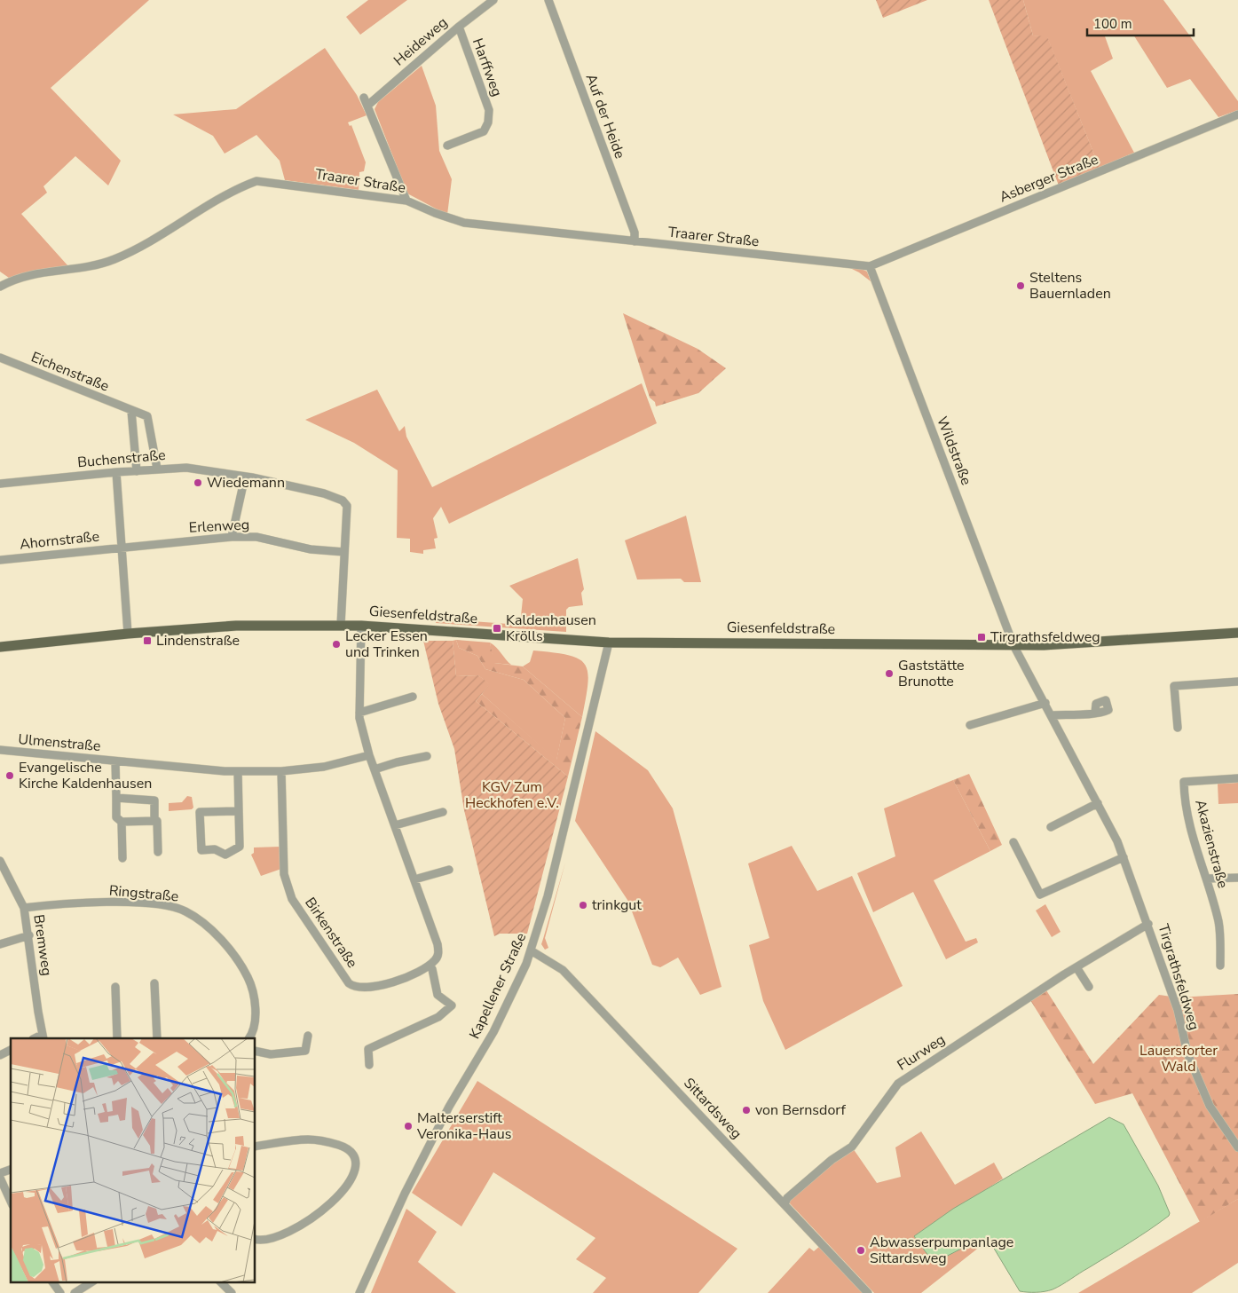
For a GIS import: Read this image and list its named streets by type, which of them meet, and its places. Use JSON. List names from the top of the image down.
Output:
{
  "streets": {
    "main road": ["Giesenfeldstraße"],
    "street": [
      "Heideweg",
      "Harffweg",
      "Auf der Heide",
      "Asberger Straße",
      "Traarer Straße",
      "Eichenstraße",
      "Wildstraße",
      "Buchenstraße",
      "Erlenweg",
      "Ahornstraße",
      "Ulmenstraße",
      "Akazienstraße",
      "Ringstraße",
      "Birkenstraße",
      "Bremweg",
      "Tirgrathsfeldweg",
      "Kapellener Straße",
      "Flurweg",
      "Sittardsweg"
    ]
  },
  "crossings": [
    ["Heideweg", "Harffweg"],
    ["Auf der Heide", "Traarer Straße"],
    ["Asberger Straße", "Traarer Straße"],
    ["Asberger Straße", "Wildstraße"],
    ["Traarer Straße", "Wildstraße"],
    ["Eichenstraße", "Buchenstraße"],
    ["Wildstraße", "Giesenfeldstraße"],
    ["Wildstraße", "Tirgrathsfeldweg"],
    ["Buchenstraße", "Erlenweg"],
    ["Buchenstraße", "Giesenfeldstraße"],
    ["Erlenweg", "Ahornstraße"],
    ["Giesenfeldstraße", "Tirgrathsfeldweg"],
    ["Giesenfeldstraße", "Kapellener Straße"],
    ["Ulmenstraße", "Birkenstraße"],
    ["Ringstraße", "Bremweg"],
    ["Tirgrathsfeldweg", "Flurweg"],
    ["Kapellener Straße", "Sittardsweg"],
    ["Flurweg", "Sittardsweg"]
  ],
  "parks": ["KGV Zum Heckhofen e.V.", "Lauersforter Wald"],
  "places": {
    "other": [
      "Steltens Bauernladen",
      "Wiedemann",
      "Lecker Essen und Trinken",
      "Gaststätte Brunotte",
      "Evangelische Kirche Kaldenhausen",
      "trinkgut",
      "von Bernsdorf",
      "Malterserstift Veronika-Haus",
      "Abwasserpumpanlage Sittardsweg"
    ],
    "transit": ["Kaldenhausen Krölls", "Tirgrathsfeldweg", "Lindenstraße"]
  },
  "scale_bar": "100 m"
}
